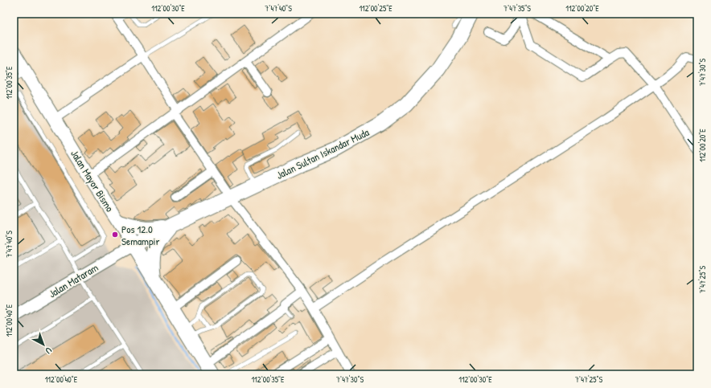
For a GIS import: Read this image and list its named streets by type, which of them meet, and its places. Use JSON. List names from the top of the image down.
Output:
{
  "streets": {
    "highway": ["Jalan Sultan Iskandar Muda", "Jalan Mayor Bismo"],
    "main road": ["Jalan Mataram"]
  },
  "crossings": [
    ["Jalan Sultan Iskandar Muda", "Jalan Mayor Bismo"],
    ["Jalan Sultan Iskandar Muda", "Jalan Mataram"],
    ["Jalan Mayor Bismo", "Jalan Mataram"]
  ],
  "places": ["Pos 12.0 Semampir"],
  "north": "bottom right",
  "coordinates": [
    "112°00'30\"E",
    "7°47'40\"S",
    "112°00'25\"E",
    "7°47'35\"S",
    "112°00'20\"E",
    "7°47'30\"S",
    "112°00'35\"E",
    "7°47'25\"S",
    "112°00'40\"E"
  ]
}
